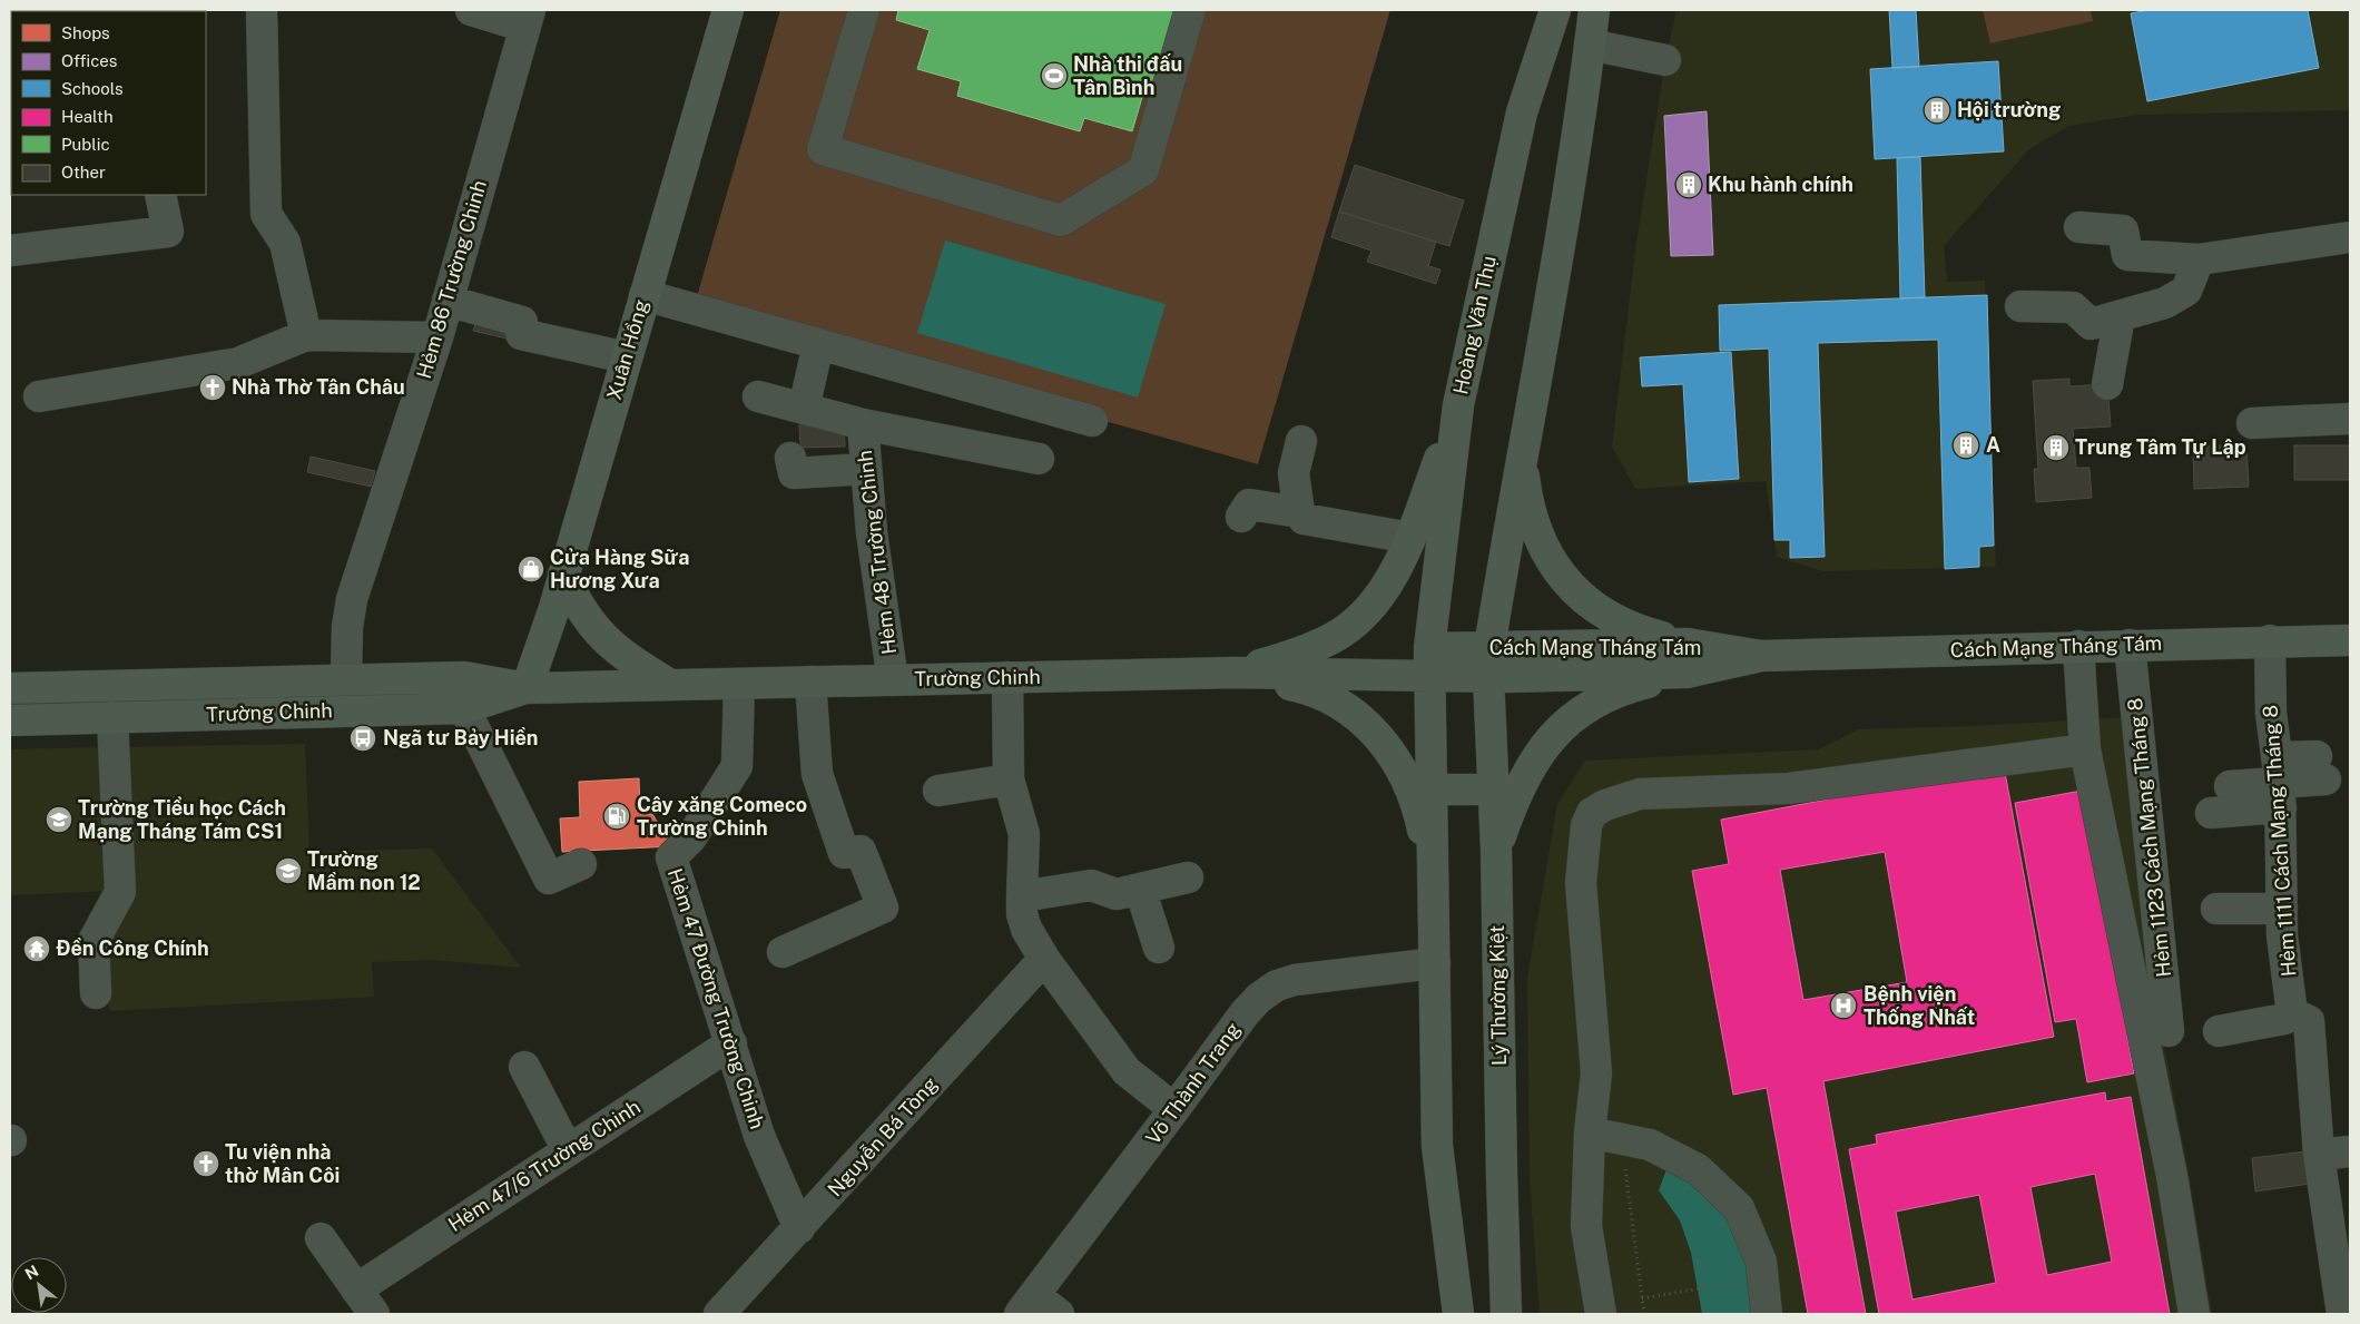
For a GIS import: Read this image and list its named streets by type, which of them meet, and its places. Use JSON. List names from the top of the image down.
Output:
{
  "streets": {
    "main road": [
      "Hoàng Văn Thụ",
      "Xuân Hồng",
      "Cách Mạng Tháng Tám",
      "Trường Chinh",
      "Lý Thường Kiệt"
    ],
    "street": [
      "Hẻm 86 Trường Chinh",
      "Hẻm 48 Trường Chinh",
      "Hẻm 1123 Cách Mạng Tháng 8",
      "Hẻm 1111 Cách Mạng Tháng 8",
      "Hẻm 47 Đường Trường Chinh",
      "Võ Thành Trang",
      "Nguyễn Bá Tòng",
      "Hẻm 47/6 Trường Chinh"
    ]
  },
  "crossings": [
    ["Hẻm 86 Trường Chinh", "Trường Chinh"],
    ["Hoàng Văn Thụ", "Cách Mạng Tháng Tám"],
    ["Hoàng Văn Thụ", "Trường Chinh"],
    ["Xuân Hồng", "Trường Chinh"],
    ["Hẻm 48 Trường Chinh", "Trường Chinh"],
    ["Cách Mạng Tháng Tám", "Trường Chinh"],
    ["Cách Mạng Tháng Tám", "Hẻm 1123 Cách Mạng Tháng 8"],
    ["Cách Mạng Tháng Tám", "Hẻm 1111 Cách Mạng Tháng 8"],
    ["Cách Mạng Tháng Tám", "Lý Thường Kiệt"],
    ["Trường Chinh", "Hẻm 47 Đường Trường Chinh"],
    ["Hẻm 47 Đường Trường Chinh", "Nguyễn Bá Tòng"],
    ["Hẻm 47 Đường Trường Chinh", "Hẻm 47/6 Trường Chinh"]
  ],
  "places": {
    "sports": ["Nhà thi đấu Tân Bình"],
    "building": [
      "Hội trường",
      "Khu hành chính",
      "A",
      "Trung Tâm Tự Lập"
    ],
    "church": ["Nhà Thờ Tân Châu", "Tu viện nhà thờ Mân Côi"],
    "shop": ["Cửa Hàng Sữa Hương Xưa"],
    "bus stop": ["Ngã tư Bảy Hiền"],
    "fuel station": ["Cây xăng Comeco Trường Chinh"],
    "school or university": ["Trường Tiểu học Cách Mạng Tháng Tám CS1", "Trường Mầm non 12"],
    "temple": ["Đền Công Chính"],
    "hospital": ["Bệnh viện Thống Nhất"]
  },
  "legend": [
    "Shops",
    "Offices",
    "Schools",
    "Health",
    "Public",
    "Other"
  ],
  "north": "top left"
}
